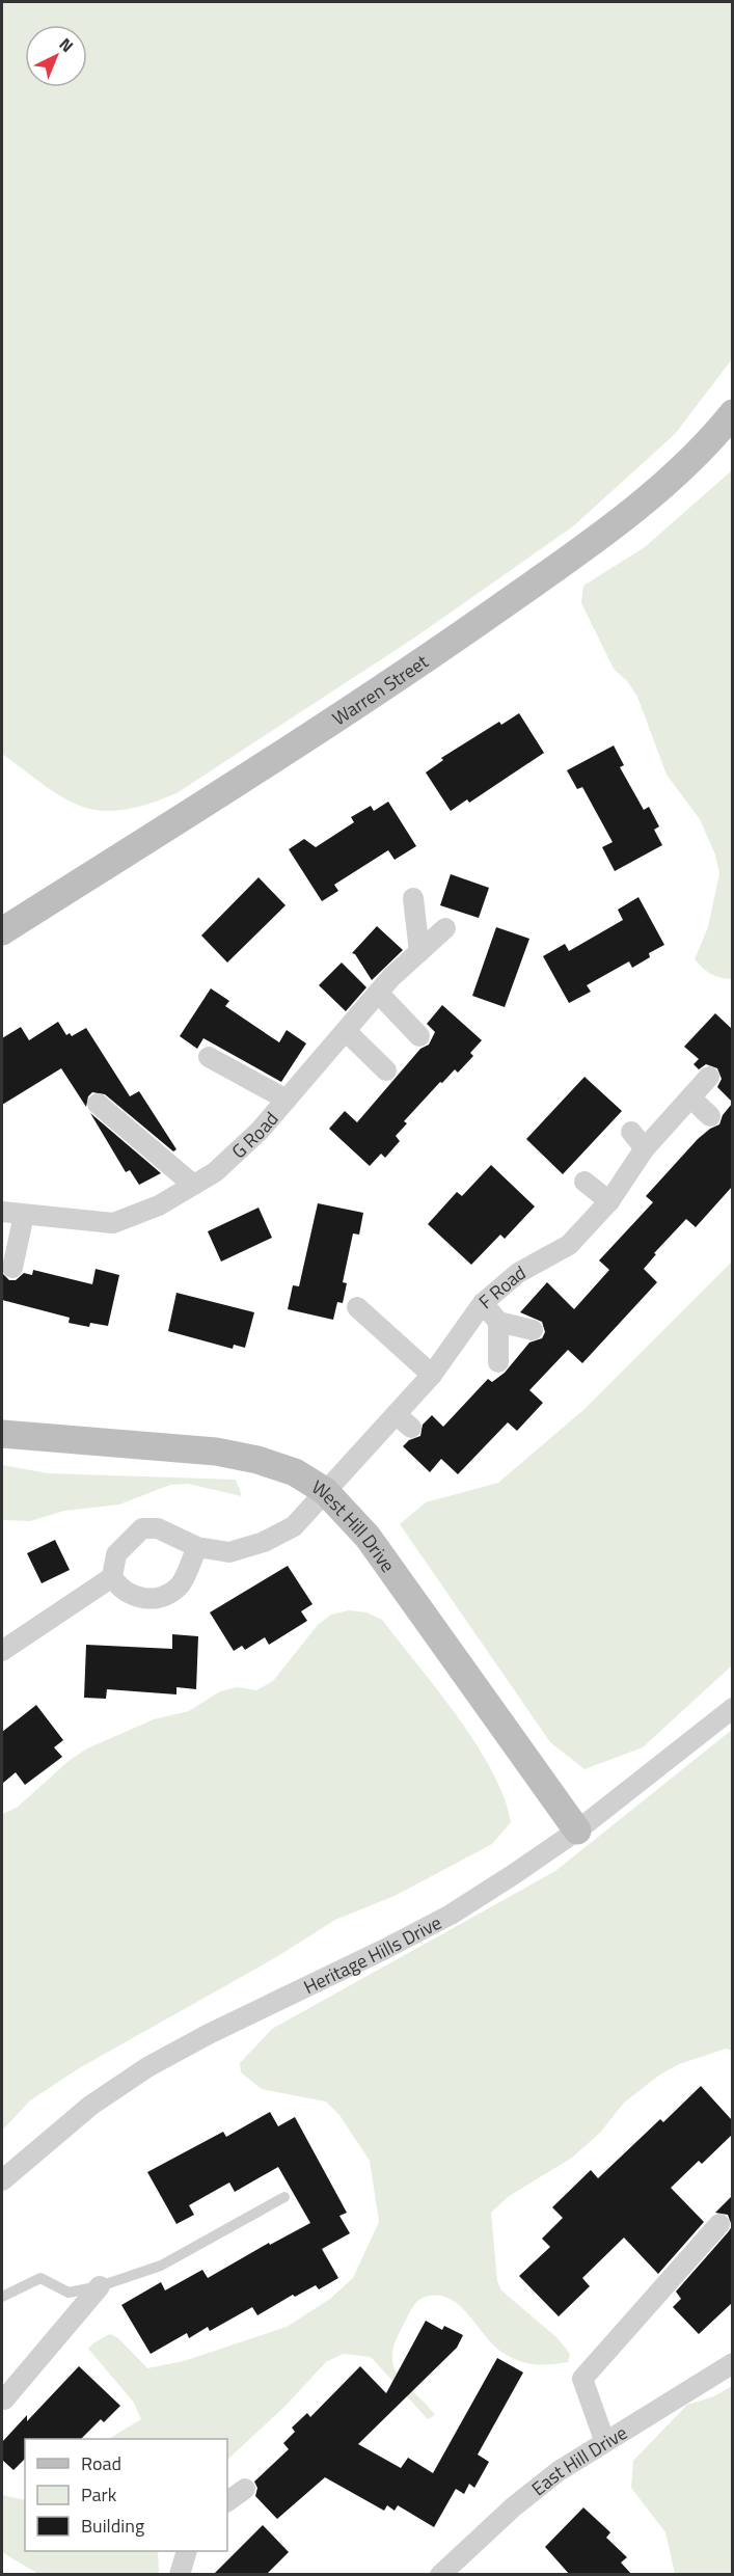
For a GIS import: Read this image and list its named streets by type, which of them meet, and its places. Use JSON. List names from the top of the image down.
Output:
{
  "streets": {
    "street": [
      "Warren Street",
      "G Road",
      "F Road",
      "West Hill Drive",
      "Heritage Hills Drive",
      "East Hill Drive"
    ]
  },
  "crossings": [
    ["F Road", "West Hill Drive"],
    ["West Hill Drive", "Heritage Hills Drive"]
  ],
  "legend": ["Road", "Park", "Building"],
  "north": "top right"
}
